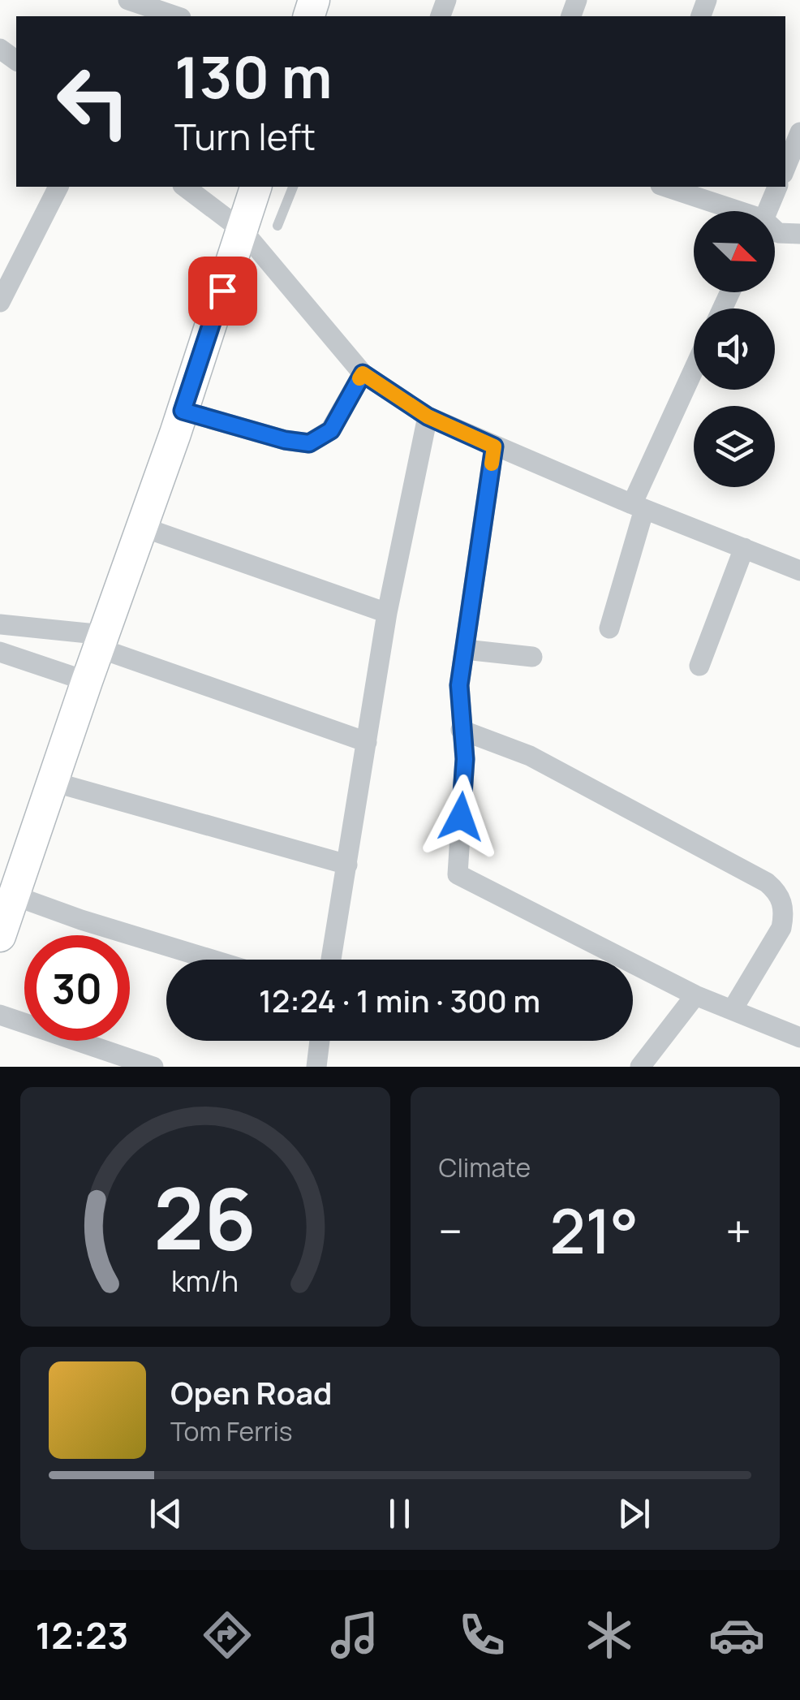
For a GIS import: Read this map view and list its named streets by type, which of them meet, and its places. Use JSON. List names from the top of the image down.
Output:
{
  "north": "bottom right",
  "page": {
    "turn": ["130 m", "Turn left"],
    "limit": "30",
    "trip": "12:24 · 1 min · 300 m",
    "tile": "Climate",
    "heat": ["−", "21°", "+"],
    "song": ["Open Road", "Tom Ferris"],
    "tabs": "12:23",
    "gauge": ["26", "km/h"]
  }
}
